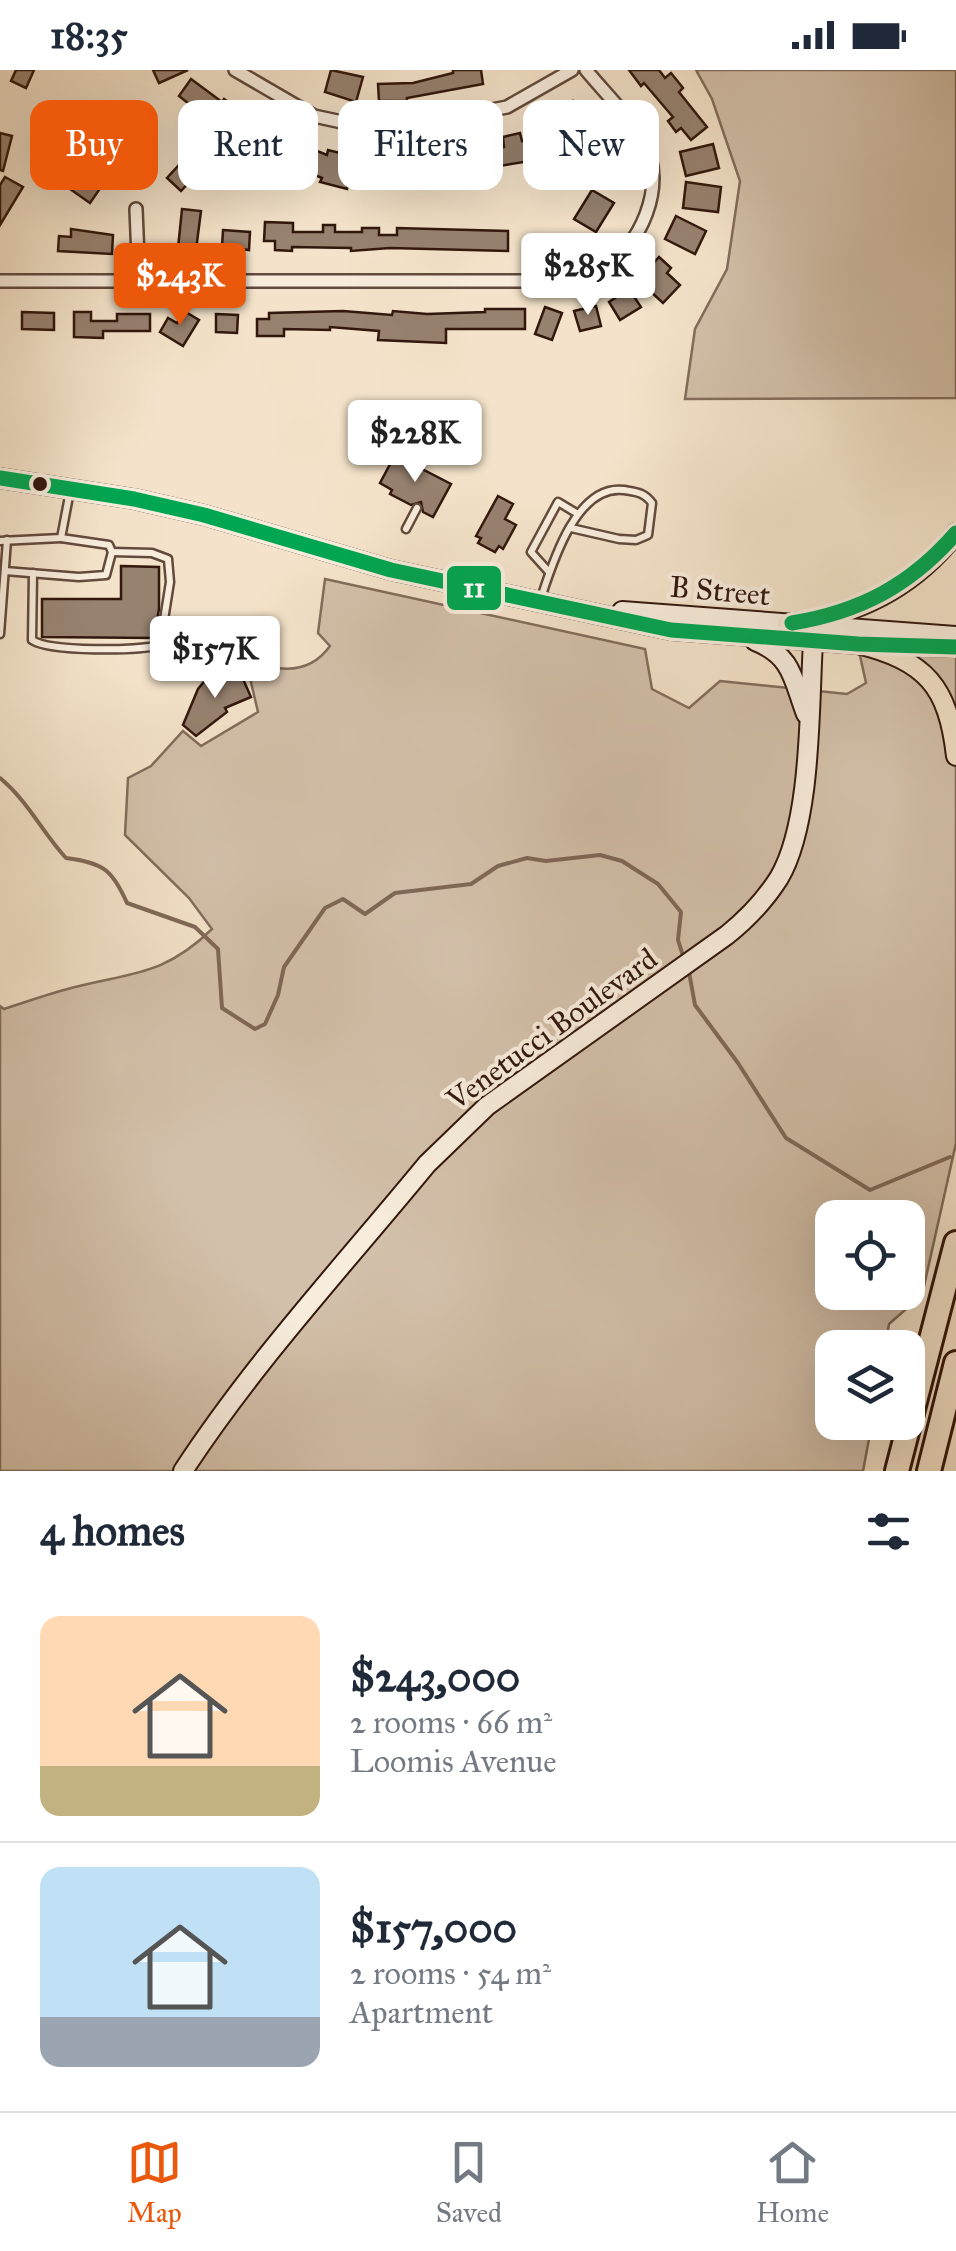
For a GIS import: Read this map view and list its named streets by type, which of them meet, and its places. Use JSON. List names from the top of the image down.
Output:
{
  "streets": {
    "main road": ["B Street", "Venetucci Boulevard"]
  },
  "crossings": [
    ["B Street", "Venetucci Boulevard"]
  ],
  "lines": ["transit line 11"],
  "page": {
    "status": "18:35",
    "chip": [
      "Buy",
      "Rent",
      "Filters",
      "New"
    ],
    "price": [
      "$285K",
      "$243K",
      "$228K",
      "$157K"
    ],
    "heading": "4 homes",
    "list": [
      {
        "name": "$243,000",
        "note": "2 rooms · 66 m² · Loomis Avenue"
      },
      {
        "name": "$157,000",
        "note": "2 rooms · 54 m² · Apartment"
      }
    ],
    "tabs": ["Map", "Saved", "Home"]
  }
}
